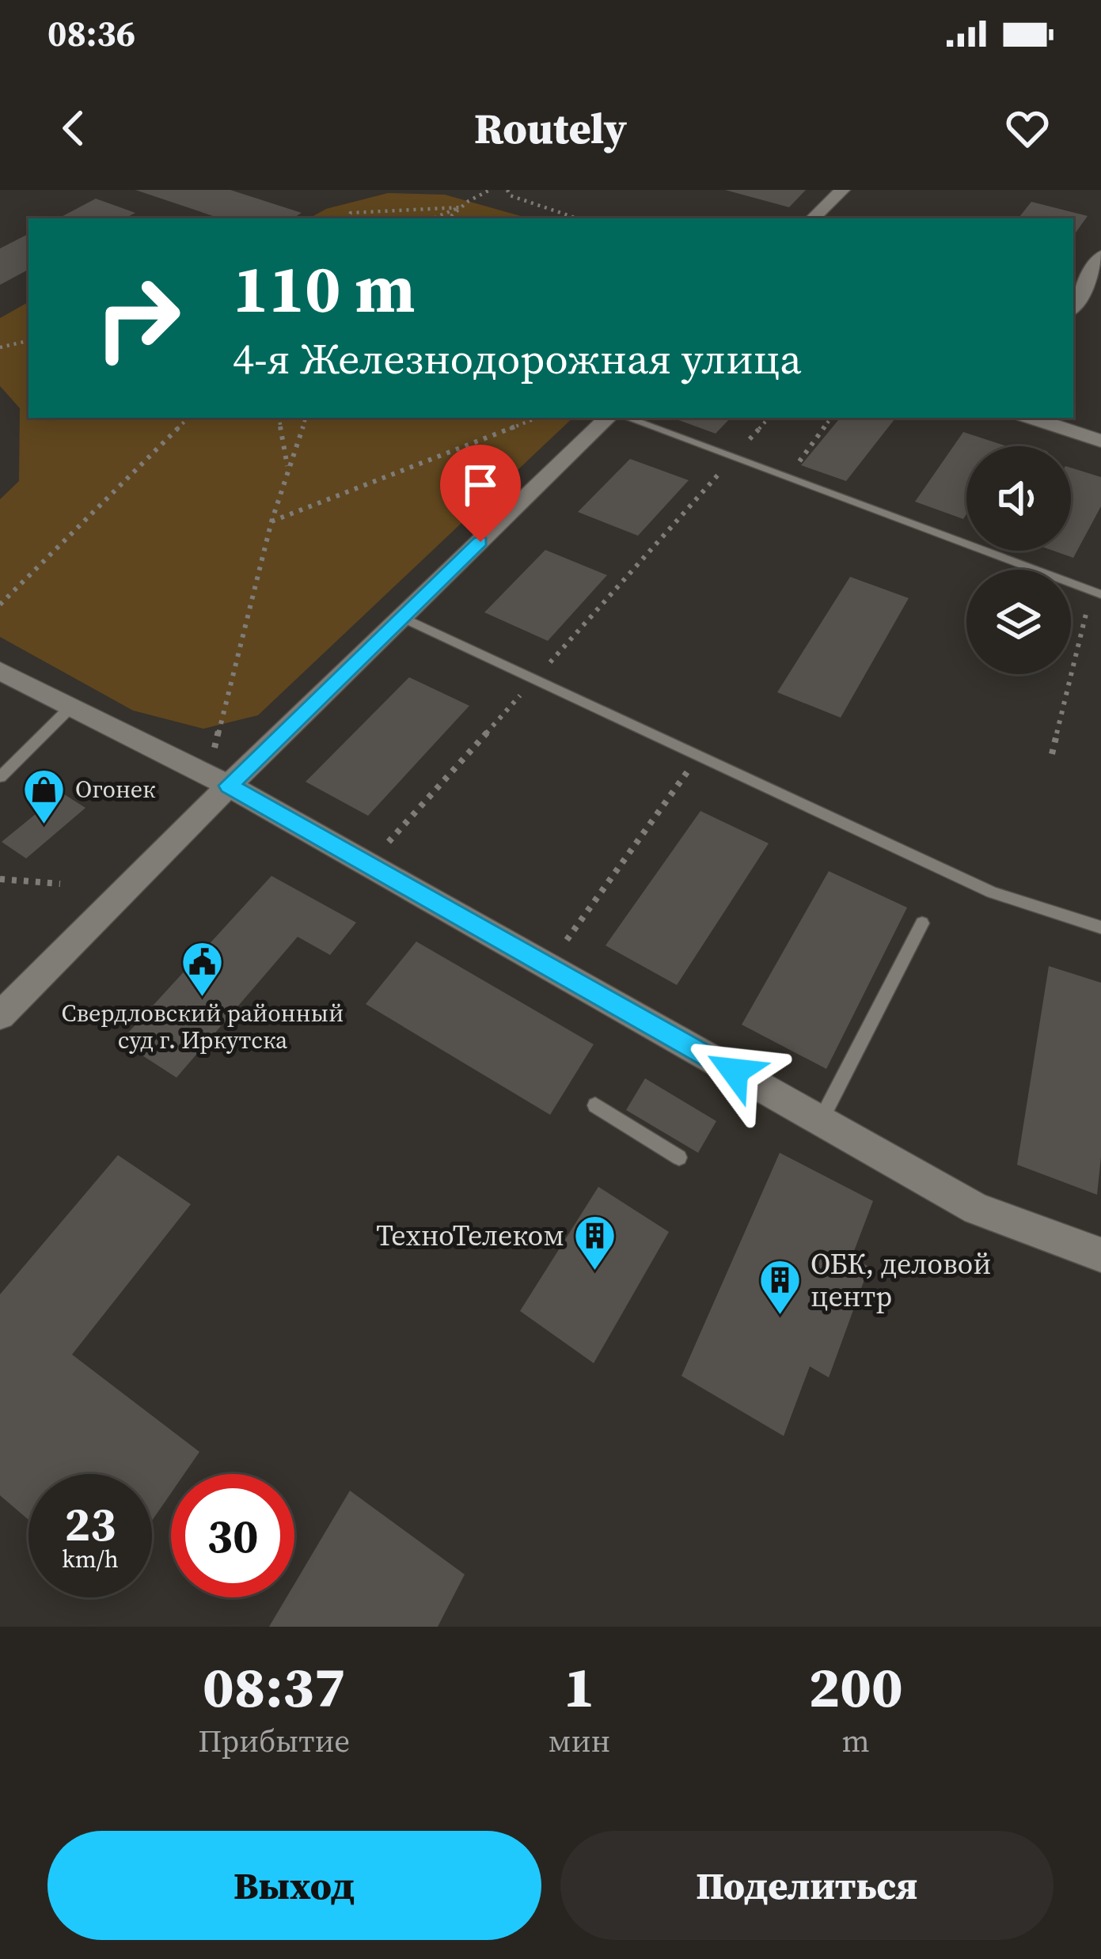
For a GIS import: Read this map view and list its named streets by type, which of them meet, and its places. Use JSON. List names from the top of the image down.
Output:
{
  "places": {
    "shop": ["Огонек"],
    "public building": ["Свердловский районный суд г. Иркутска"],
    "building": ["ТехноТелеком", "ОБК, деловой центр"]
  },
  "page": {
    "status": "08:36",
    "header": "Routely",
    "turn": ["110 m", "4-я Железнодорожная улица"],
    "speed": "23 km/h",
    "limit": "30",
    "eta": [
      "08:37",
      "Прибытие",
      "1",
      "мин",
      "200",
      "m"
    ],
    "buttons": ["Выход", "Поделиться"]
  }
}
